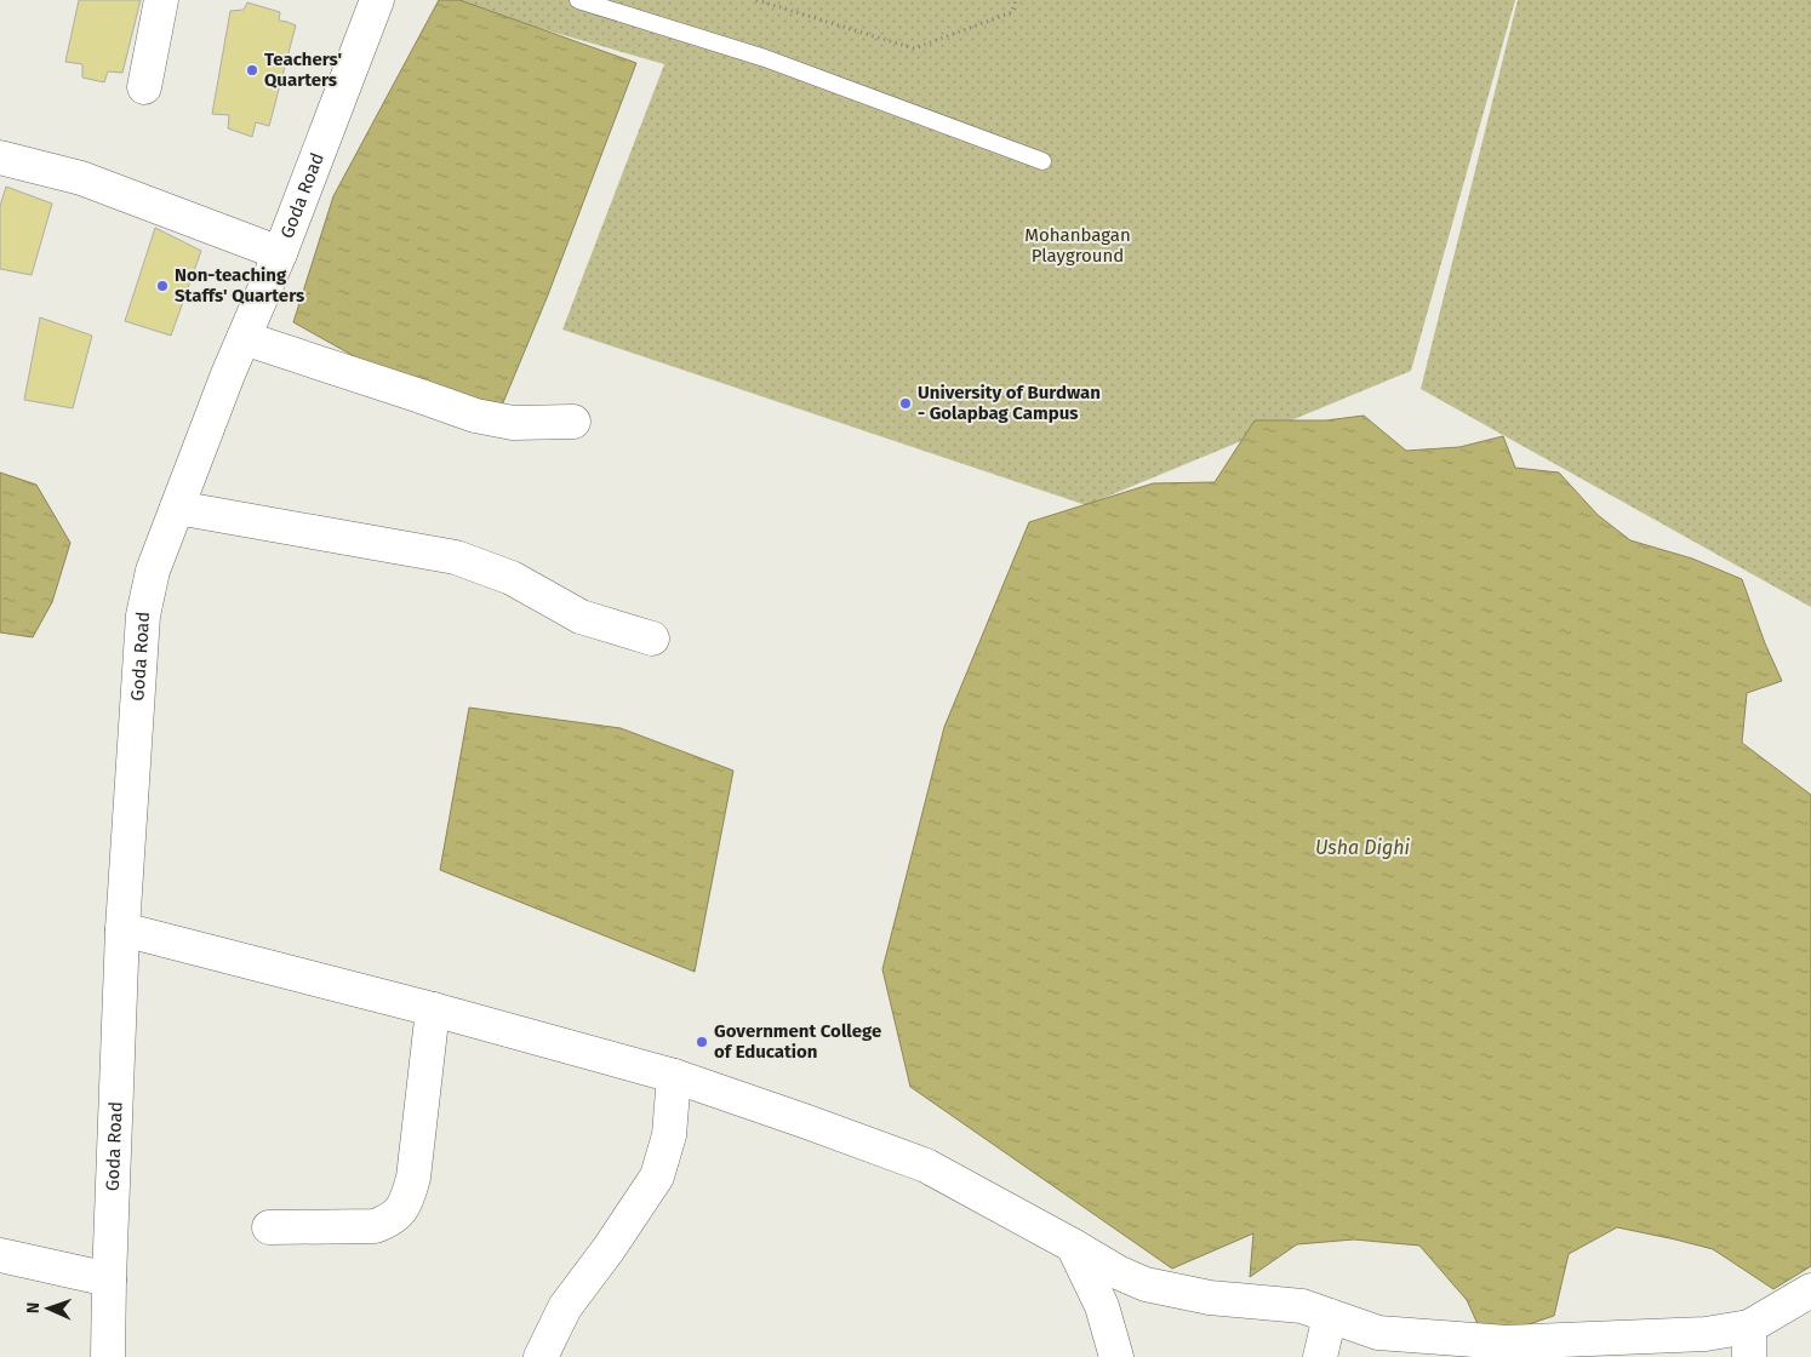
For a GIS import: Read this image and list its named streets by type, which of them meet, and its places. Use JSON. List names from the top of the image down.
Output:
{
  "streets": {
    "street": ["Goda Road"]
  },
  "water": ["Usha Dighi"],
  "parks": ["Mohanbagan Playground"],
  "places": [
    "Teachers' Quarters",
    "Non-teaching Staffs' Quarters",
    "University of Burdwan - Golapbag Campus",
    "Government College of Education"
  ],
  "north": "left"
}
